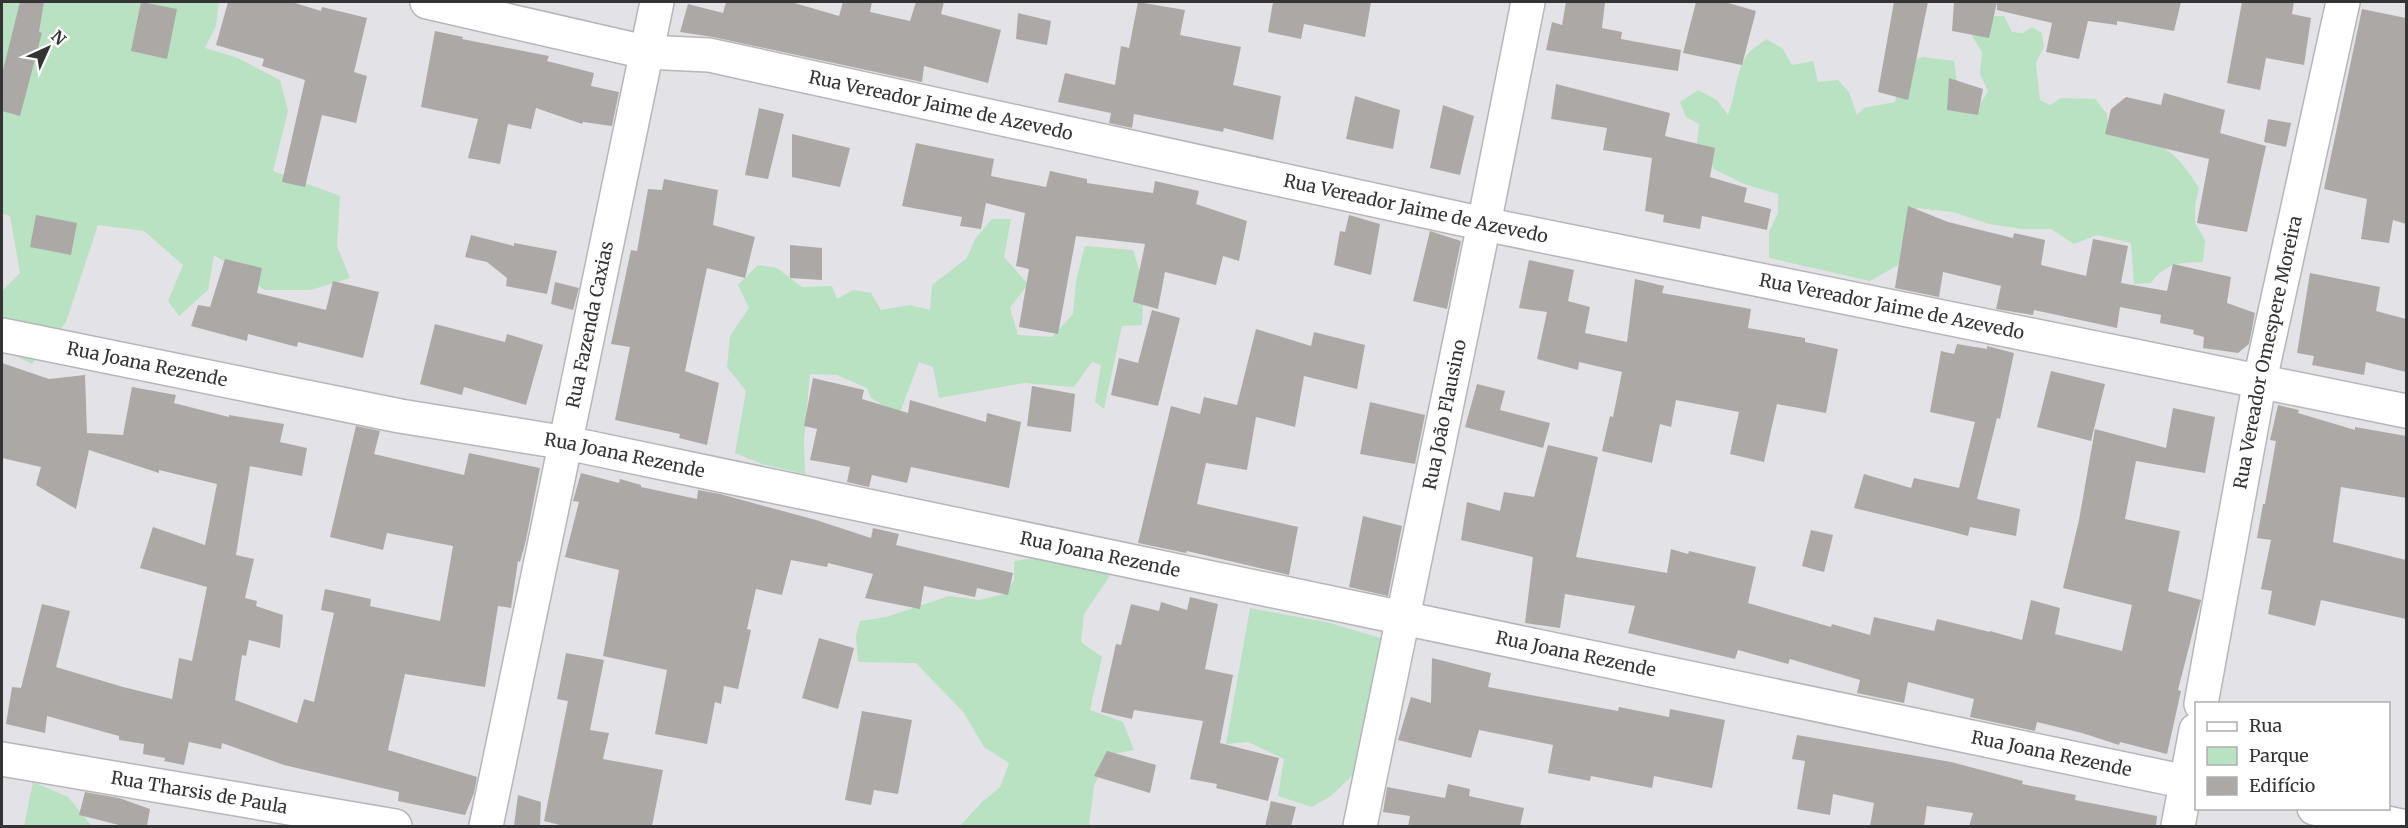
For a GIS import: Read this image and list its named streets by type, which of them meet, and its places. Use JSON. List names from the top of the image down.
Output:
{
  "streets": {
    "street": [
      "Rua Vereador Jaime de Azevedo",
      "Rua Fazenda Caxias",
      "Rua Vereador Omespere Moreira",
      "Rua Joana Rezende",
      "Rua João Flausino",
      "Rua Tharsis de Paula"
    ]
  },
  "crossings": [
    ["Rua Vereador Jaime de Azevedo", "Rua Fazenda Caxias"],
    ["Rua Vereador Jaime de Azevedo", "Rua Vereador Omespere Moreira"],
    ["Rua Vereador Jaime de Azevedo", "Rua João Flausino"],
    ["Rua Fazenda Caxias", "Rua Joana Rezende"],
    ["Rua Joana Rezende", "Rua João Flausino"]
  ],
  "legend": ["Rua", "Parque", "Edifício"],
  "north": "top right"
}
